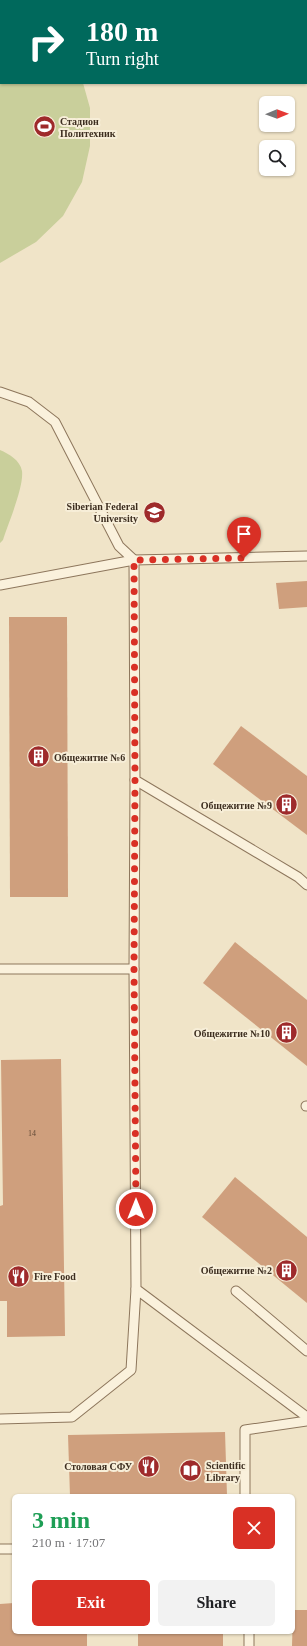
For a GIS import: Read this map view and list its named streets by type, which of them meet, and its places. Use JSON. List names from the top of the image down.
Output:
{
  "places": {
    "sports": ["Стадион Политехник"],
    "school or university": ["Siberian Federal University"],
    "building": [
      "Общежитие №6",
      "Общежитие №9",
      "Общежитие №10",
      "Общежитие №2"
    ],
    "restaurant": ["Fire Food", "Столовая СФУ"],
    "library": ["Scientific Library"]
  },
  "house_numbers": ["14"],
  "north": "right",
  "page": {
    "turn": ["180 m", "Turn right"],
    "heading": ["3 min", "210 m · 17:07"],
    "buttons": ["Exit", "Share"]
  }
}
